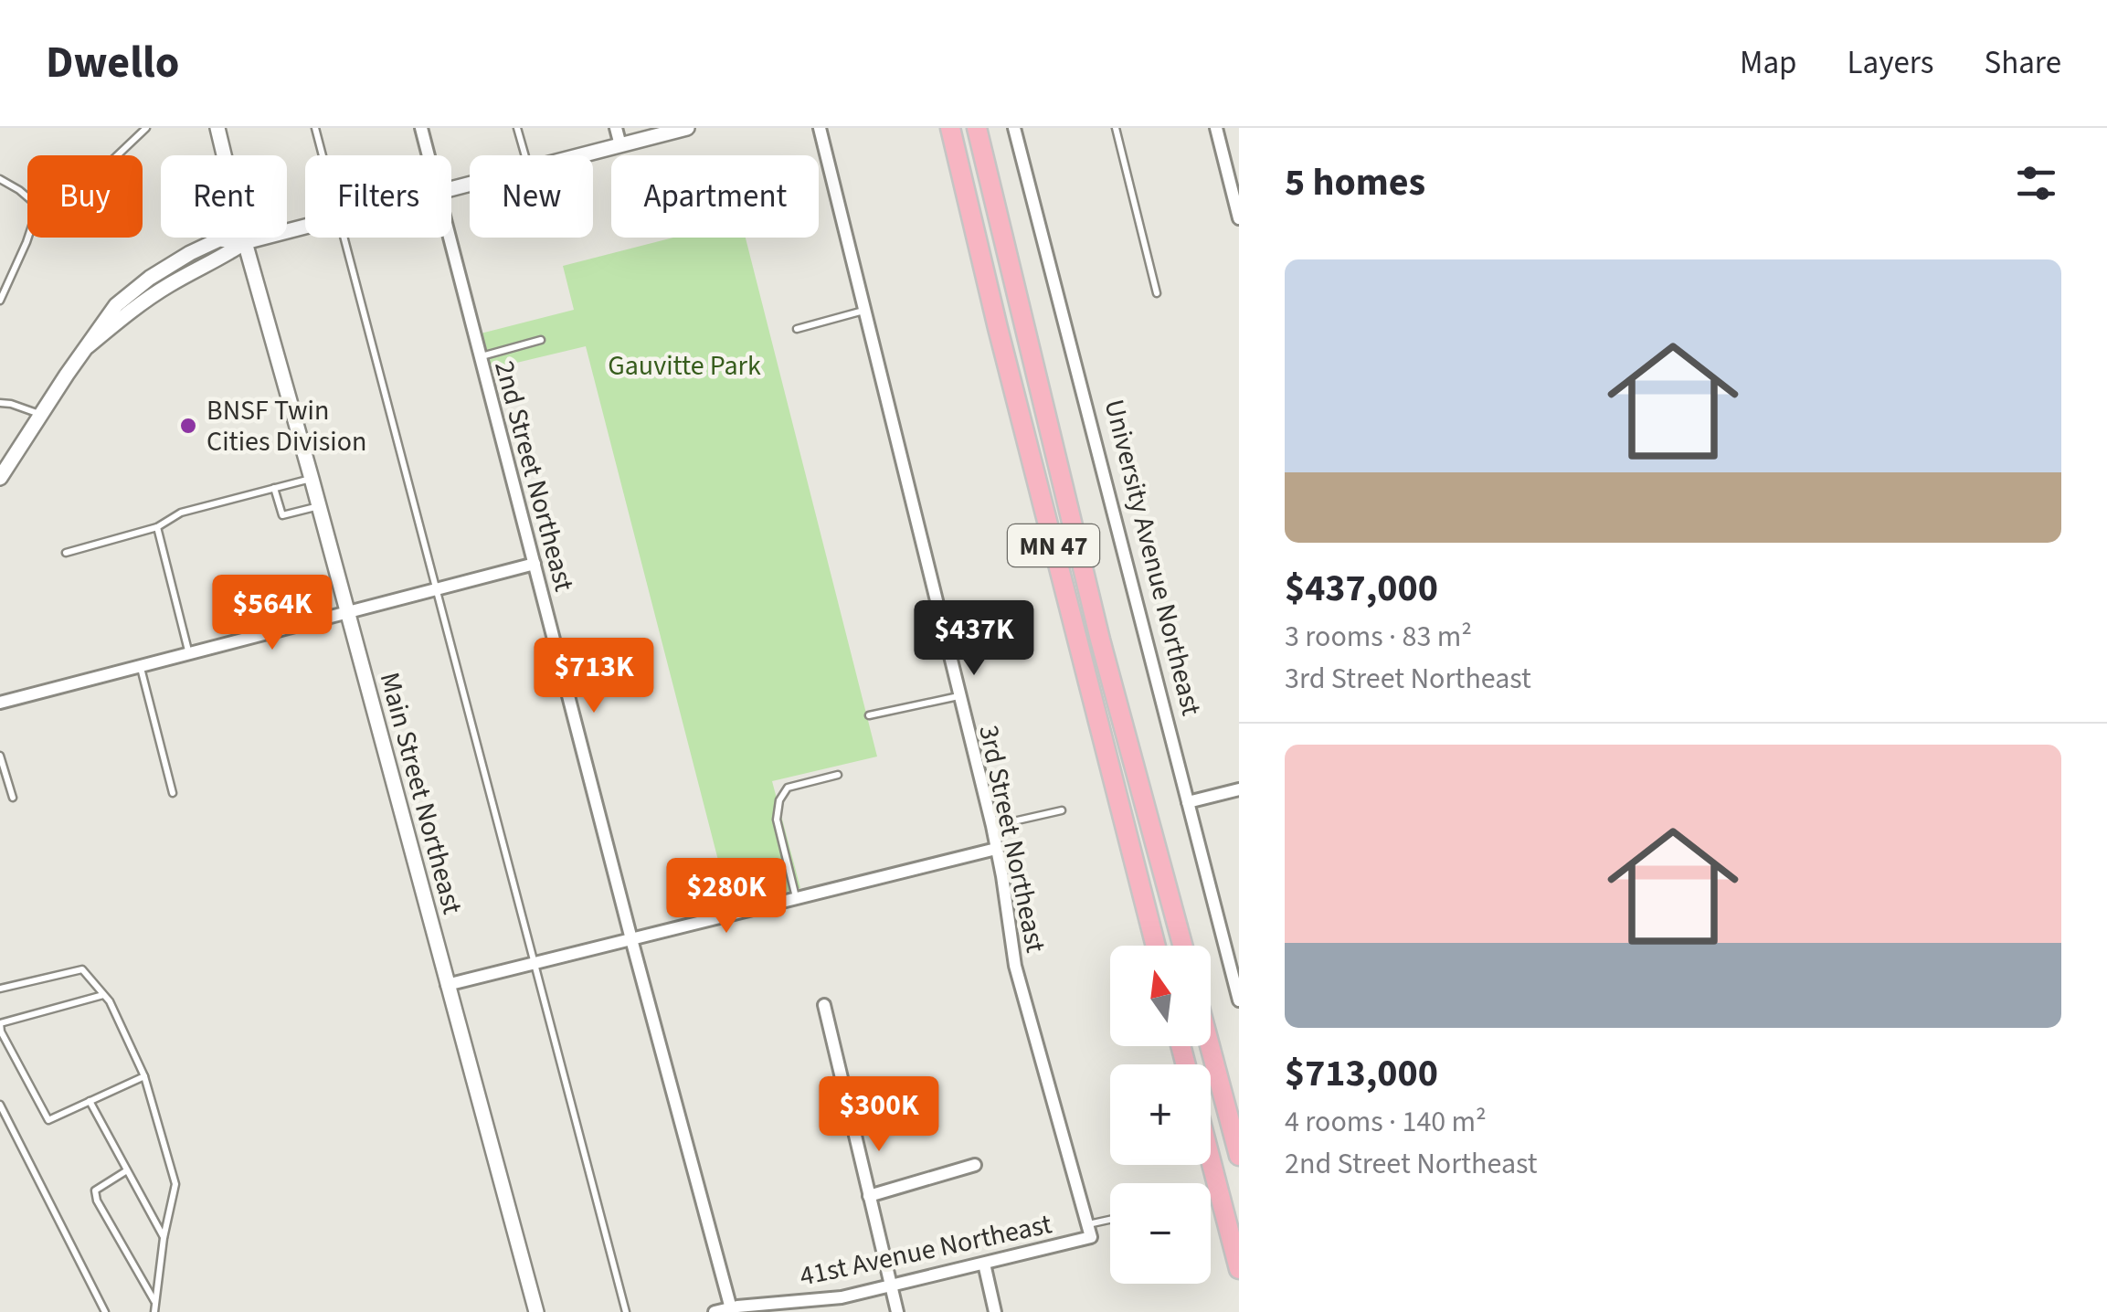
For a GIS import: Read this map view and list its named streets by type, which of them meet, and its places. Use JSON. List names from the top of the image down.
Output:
{
  "streets": {
    "main road": ["MN 47"],
    "street": [
      "2nd Street Northeast",
      "University Avenue Northeast",
      "Main Street Northeast",
      "3rd Street Northeast",
      "41st Avenue Northeast"
    ]
  },
  "crossings": [
    ["2nd Street Northeast", "41st Avenue Northeast"],
    ["3rd Street Northeast", "41st Avenue Northeast"]
  ],
  "parks": ["Gauvitte Park"],
  "places": ["BNSF Twin Cities Division"],
  "north": "top",
  "page": {
    "header": "Dwello",
    "nav": ["Map", "Layers", "Share"],
    "heading": "5 homes",
    "chip": [
      "Buy",
      "Rent",
      "Filters",
      "New",
      "Apartment"
    ],
    "list": [
      {
        "name": "$437,000",
        "note": "3 rooms · 83 m² · 3rd Street Northeast"
      },
      {
        "name": "$713,000",
        "note": "4 rooms · 140 m² · 2nd Street Northeast"
      }
    ],
    "price": [
      "$564K",
      "$437K",
      "$713K",
      "$280K",
      "$300K"
    ],
    "map_buttons": ["+", "−"]
  }
}
